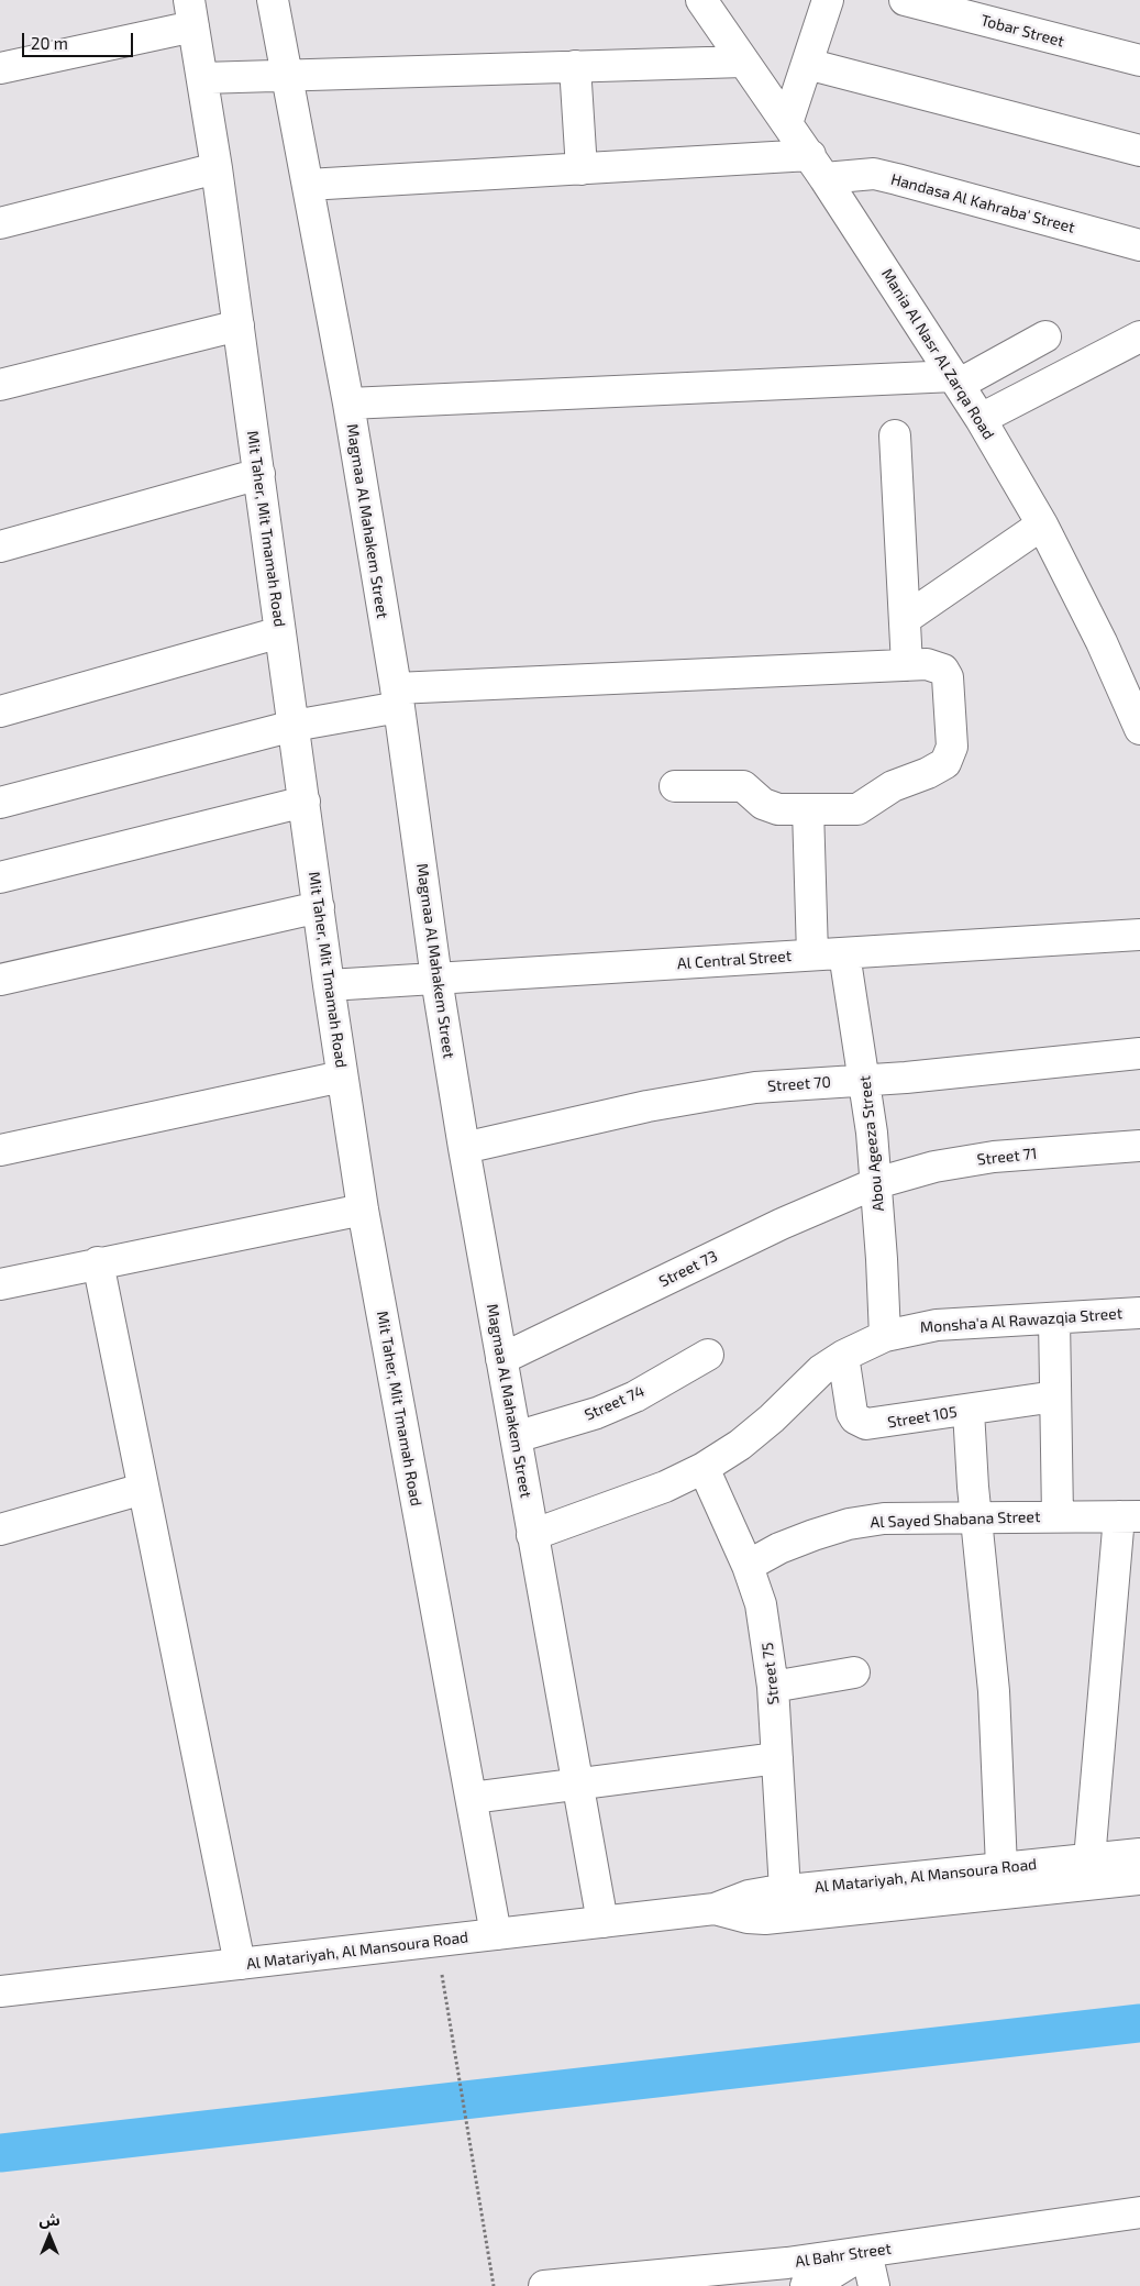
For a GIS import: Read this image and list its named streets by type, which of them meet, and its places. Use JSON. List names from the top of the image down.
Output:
{
  "streets": {
    "street": [
      "Tobar Street",
      "Handasa Al Kahraba' Street",
      "Mania Al Nasr Al Zarqa Road",
      "Magmaa Al Mahakem Street",
      "Mit Taher, Mit Tmamah Road",
      "Al Central Street",
      "Street 70",
      "Abou Ageeza Street",
      "Street 71",
      "Street 73",
      "Monsha'a Al Rawazqia Street",
      "Street 74",
      "Street 105",
      "Al Sayed Shabana Street",
      "Street 75",
      "Al Matariyah, Al Mansoura Road",
      "Al Bahr Street"
    ]
  },
  "crossings": [
    ["Handasa Al Kahraba' Street", "Mania Al Nasr Al Zarqa Road"],
    ["Handasa Al Kahraba' Street", "Magmaa Al Mahakem Street"],
    ["Magmaa Al Mahakem Street", "Al Central Street"],
    ["Magmaa Al Mahakem Street", "Street 70"],
    ["Magmaa Al Mahakem Street", "Street 73"],
    ["Magmaa Al Mahakem Street", "Monsha'a Al Rawazqia Street"],
    ["Magmaa Al Mahakem Street", "Street 74"],
    ["Magmaa Al Mahakem Street", "Al Matariyah, Al Mansoura Road"],
    ["Mit Taher, Mit Tmamah Road", "Al Central Street"],
    ["Mit Taher, Mit Tmamah Road", "Al Matariyah, Al Mansoura Road"],
    ["Al Central Street", "Abou Ageeza Street"],
    ["Street 70", "Abou Ageeza Street"],
    ["Abou Ageeza Street", "Street 71"],
    ["Abou Ageeza Street", "Street 73"],
    ["Abou Ageeza Street", "Monsha'a Al Rawazqia Street"],
    ["Street 71", "Street 73"],
    ["Monsha'a Al Rawazqia Street", "Street 105"],
    ["Monsha'a Al Rawazqia Street", "Street 75"],
    ["Al Sayed Shabana Street", "Street 75"],
    ["Street 75", "Al Matariyah, Al Mansoura Road"]
  ],
  "scale_bar": "20 m",
  "north": "top"
}
